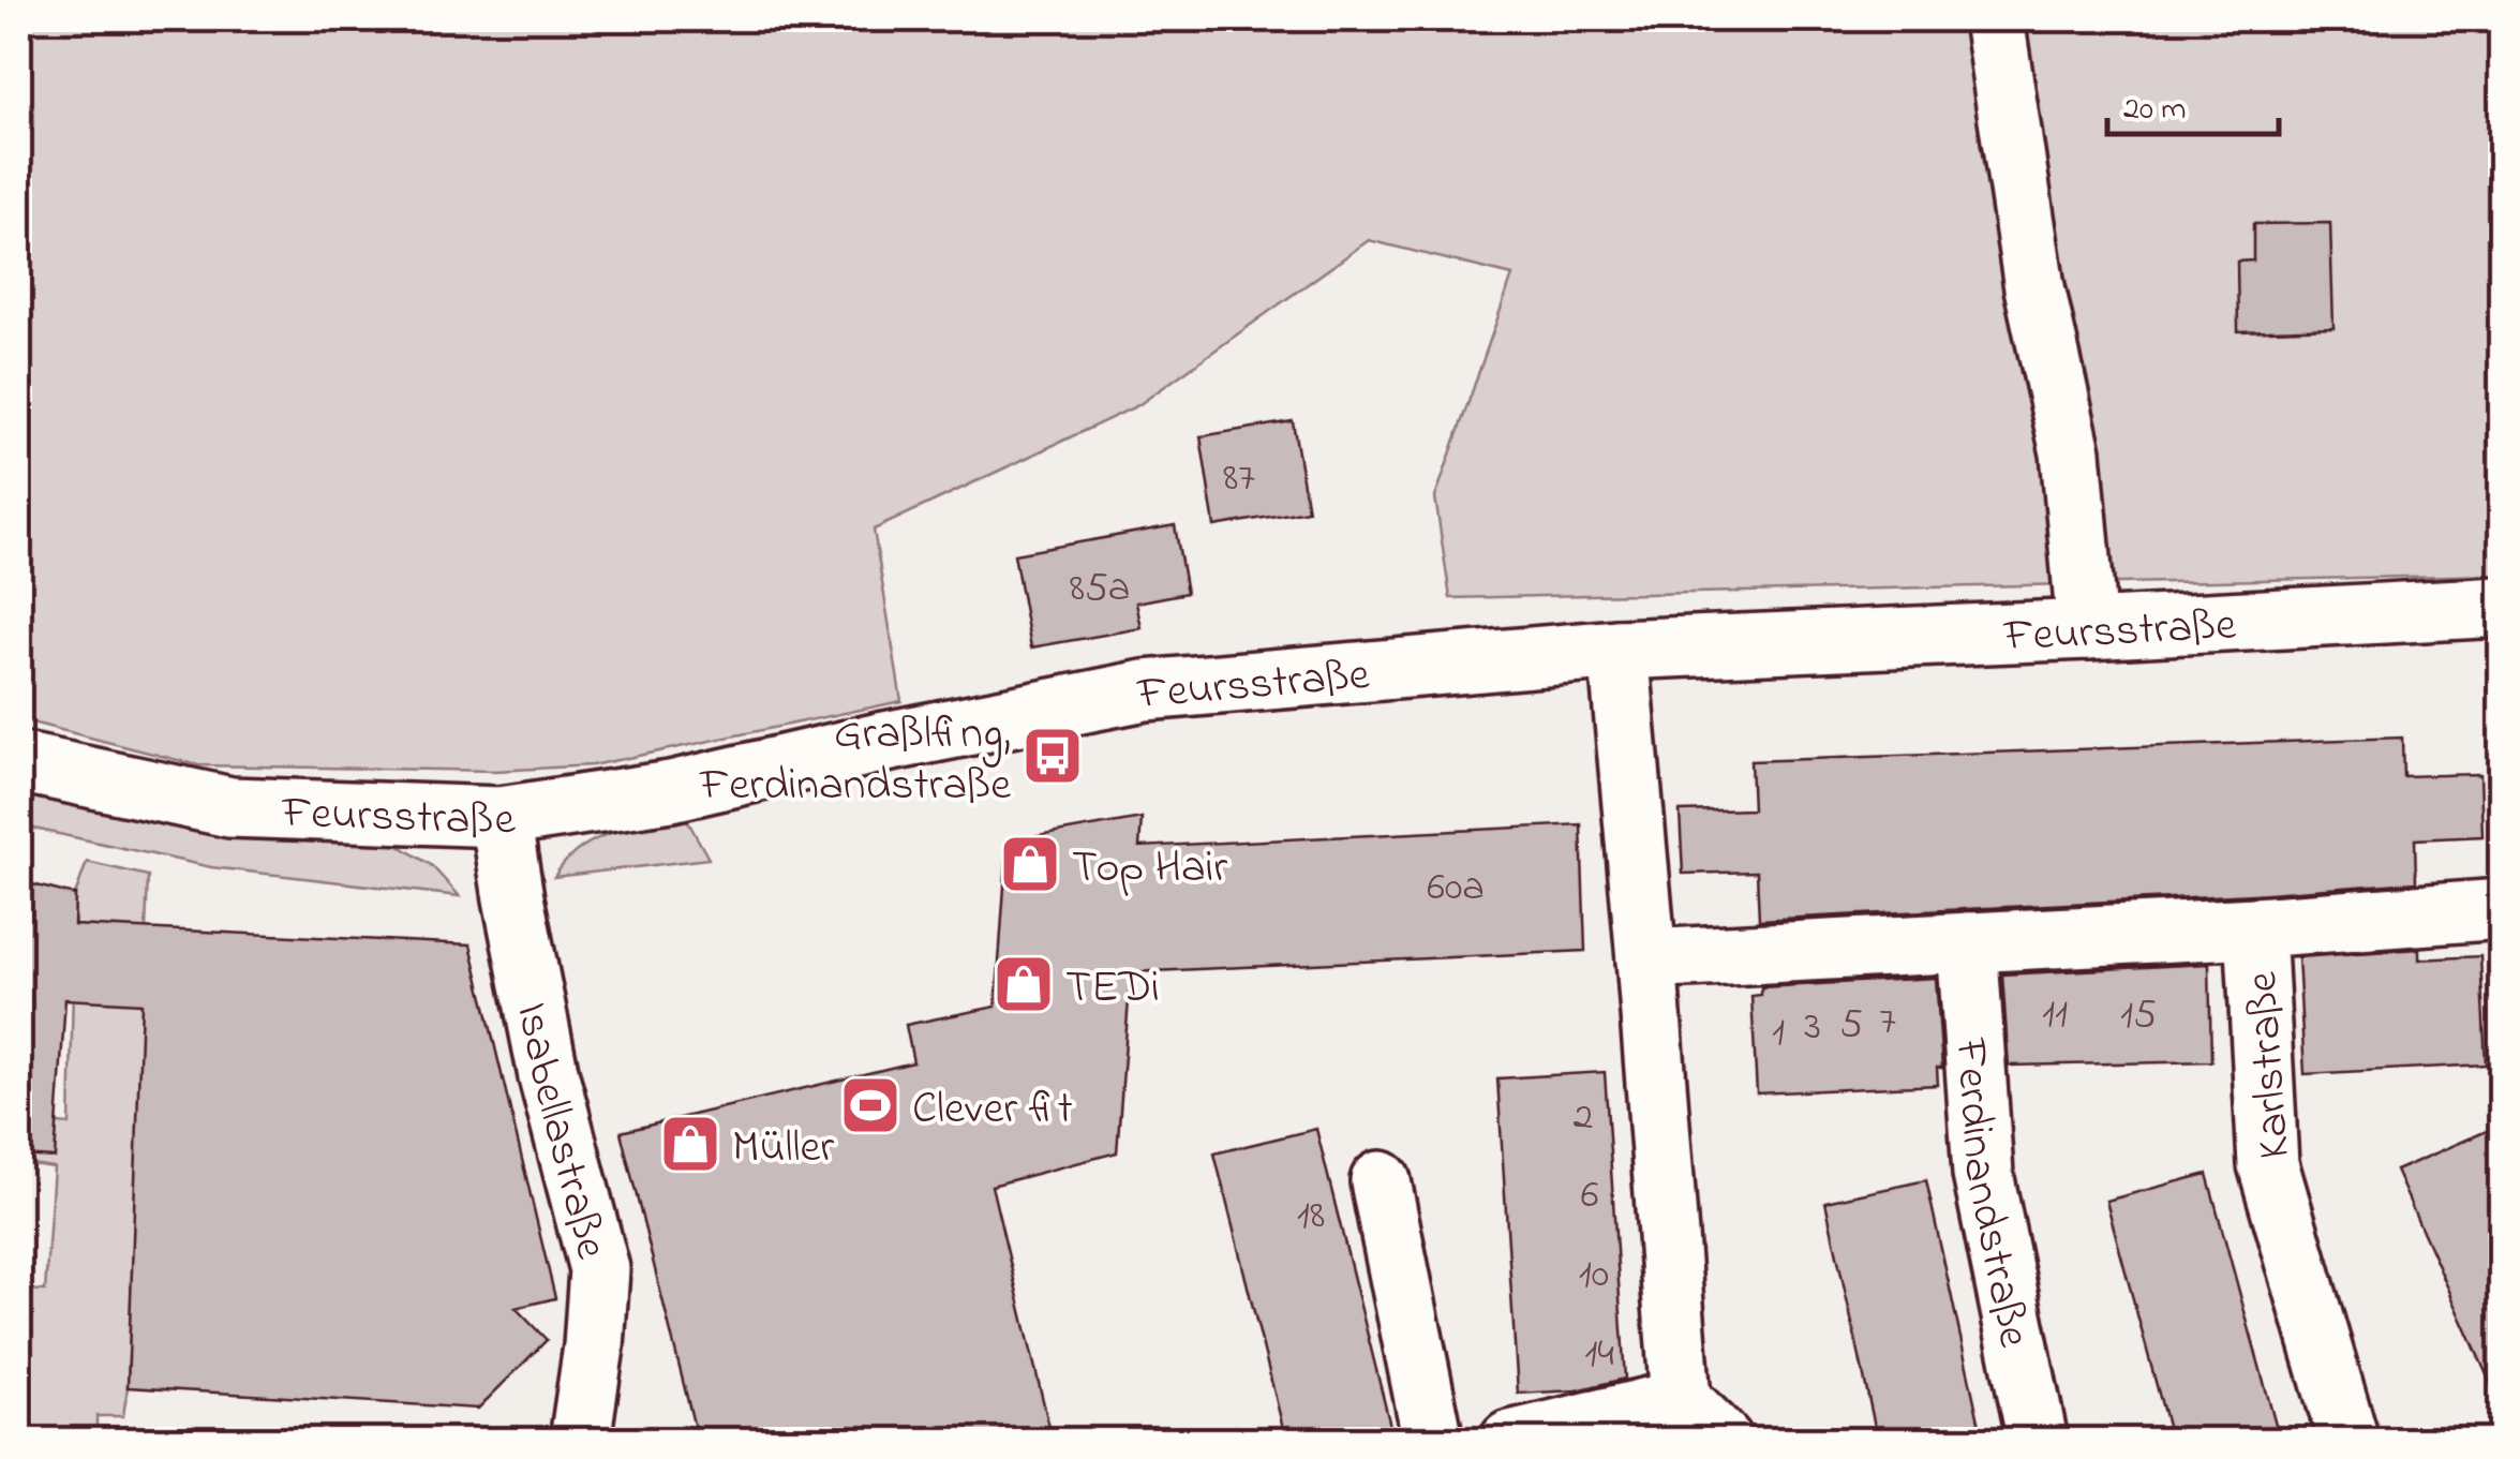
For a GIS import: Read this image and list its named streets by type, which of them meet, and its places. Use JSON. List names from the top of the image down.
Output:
{
  "streets": {
    "street": [
      "Feursstraße",
      "Karlstraße",
      "Isabellastraße",
      "Ferdinandstraße"
    ]
  },
  "crossings": [
    ["Feursstraße", "Isabellastraße"]
  ],
  "places": {
    "bus stop": ["Graßlfing, Ferdinandstraße"],
    "shop": ["Top Hair", "TEDi", "Müller"],
    "sports": ["Clever fit"]
  },
  "house_numbers": [
    "87",
    "85a",
    "60a",
    "11",
    "15",
    "7",
    "5",
    "3",
    "1",
    "2",
    "6",
    "18",
    "10",
    "14"
  ],
  "scale_bar": "20 m"
}
